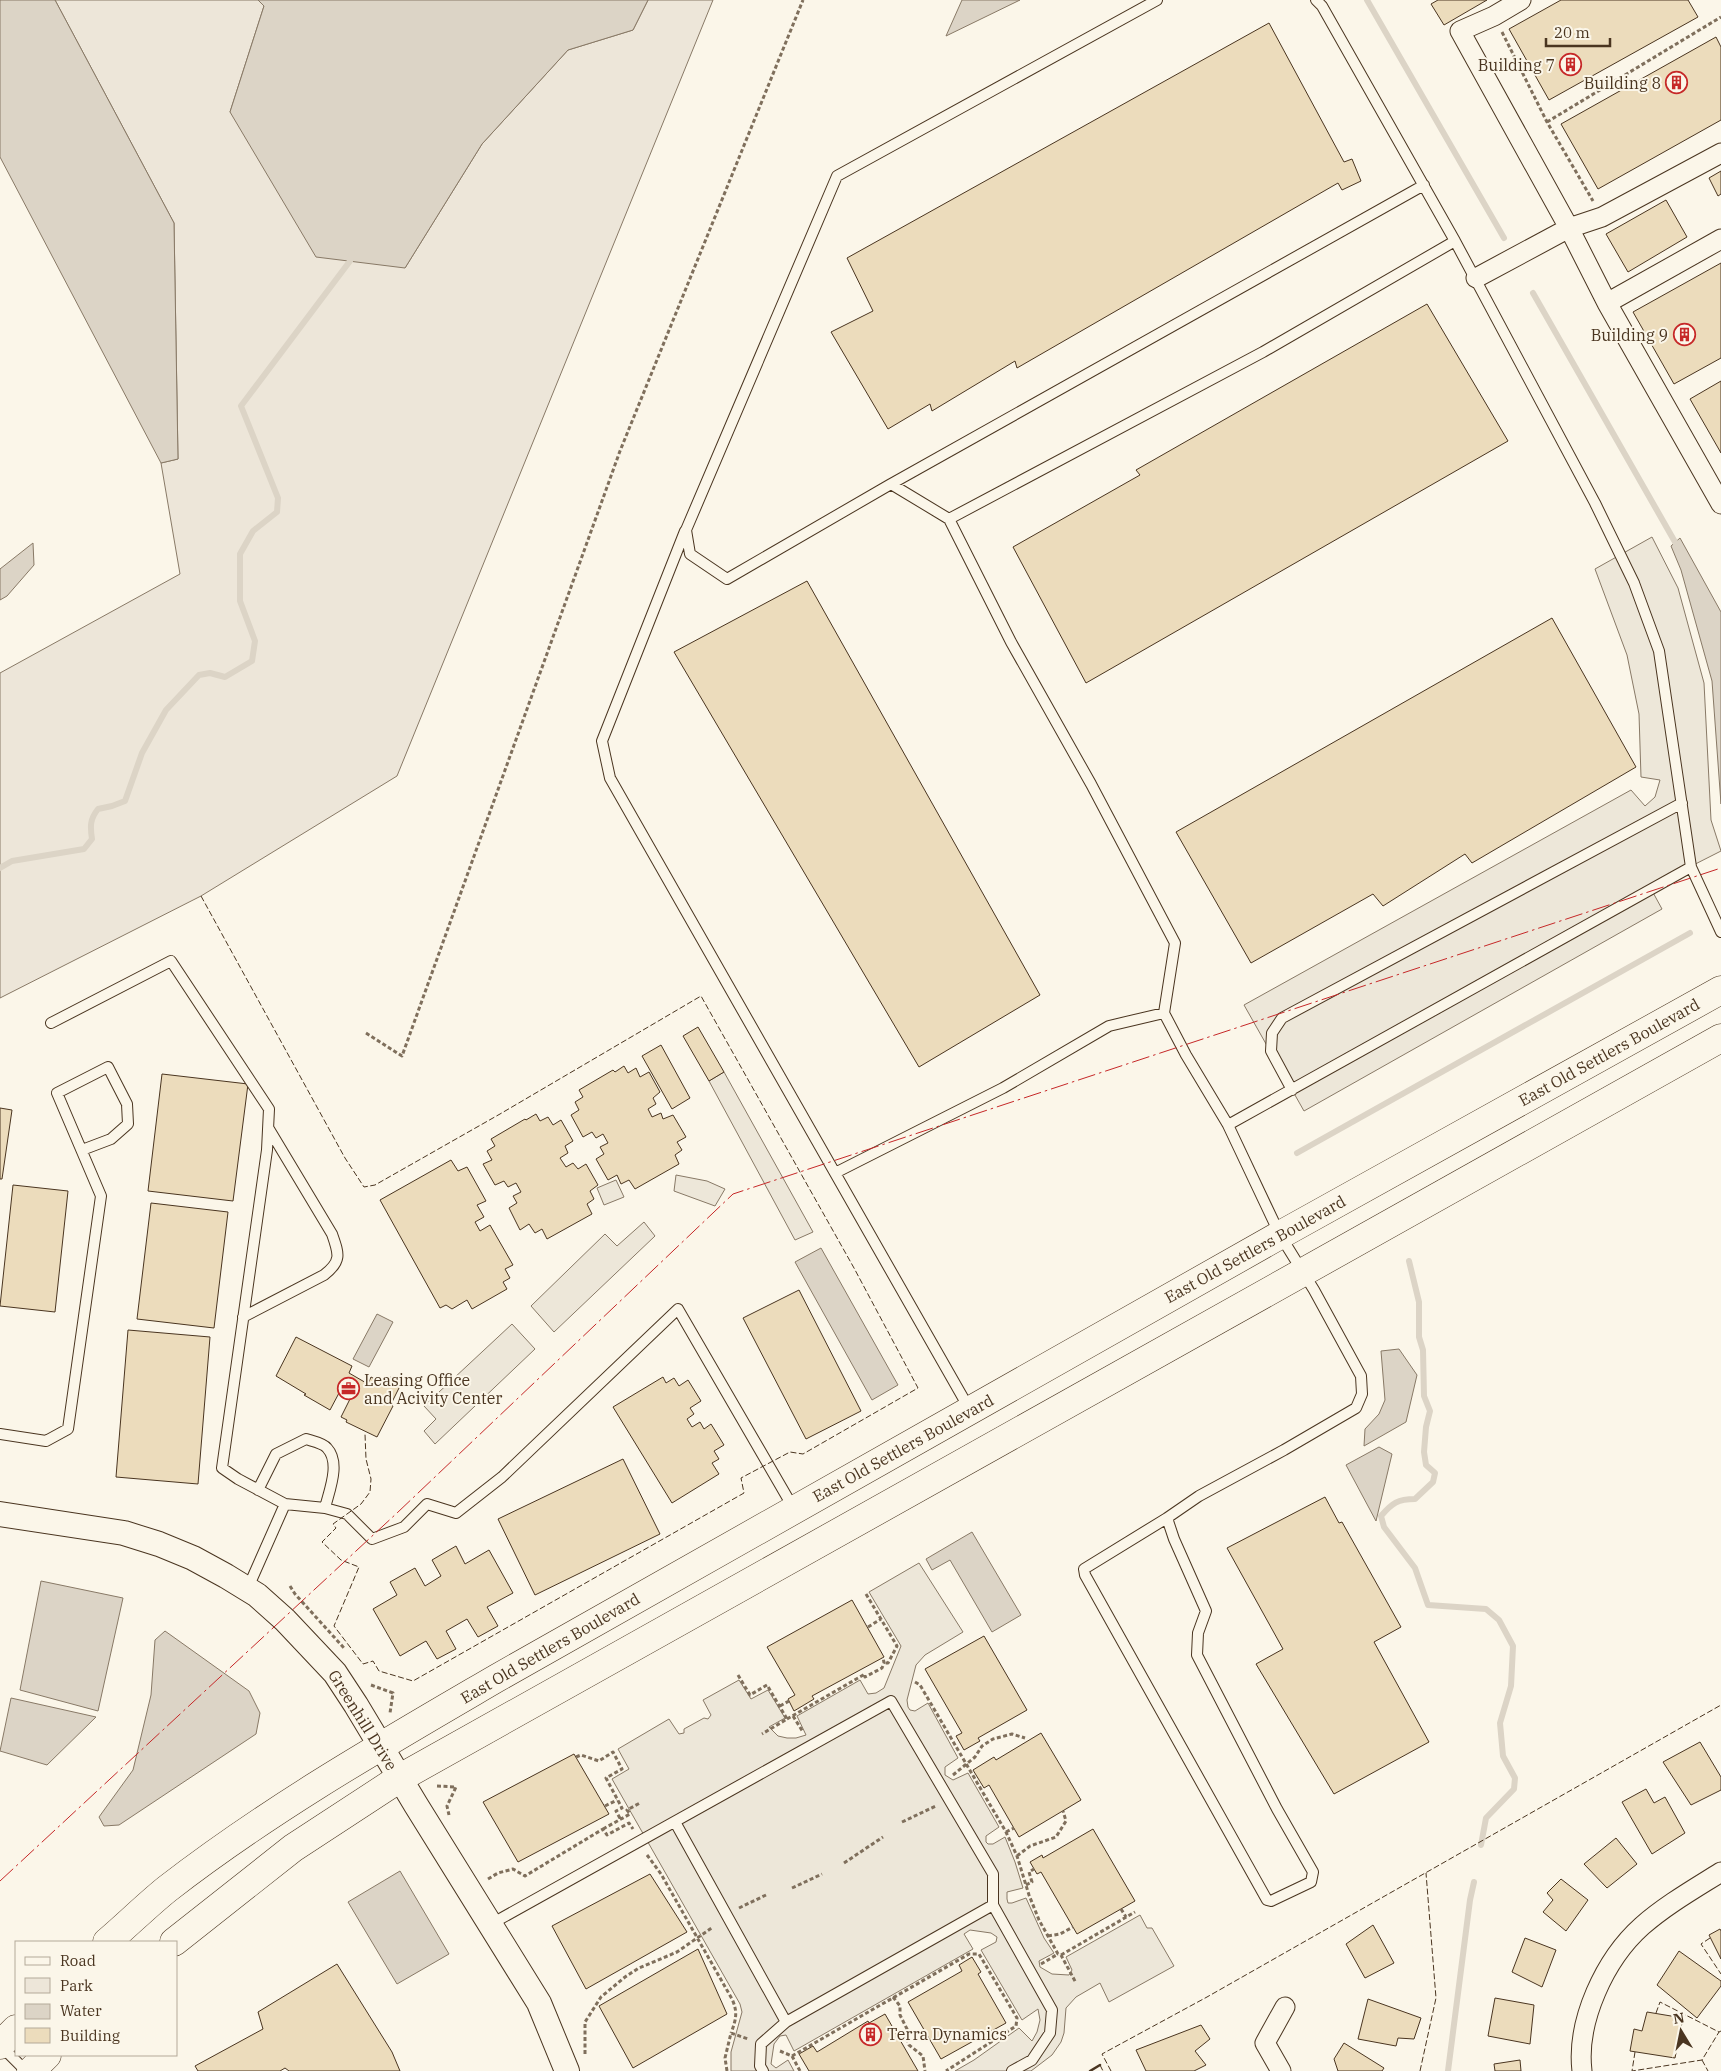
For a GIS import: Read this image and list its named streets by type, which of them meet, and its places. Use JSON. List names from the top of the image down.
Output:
{
  "streets": {
    "main road": ["East Old Settlers Boulevard"],
    "street": ["Greenhill Drive"]
  },
  "crossings": [
    ["East Old Settlers Boulevard", "Greenhill Drive"]
  ],
  "places": {
    "building": [
      "Building 7",
      "Building 8",
      "Building 9",
      "Terra Dynamics"
    ],
    "office": ["Leasing Office and Acivity Center"]
  },
  "legend": [
    "Road",
    "Park",
    "Water",
    "Building"
  ],
  "scale_bar": "20 m",
  "north": "top"
}
